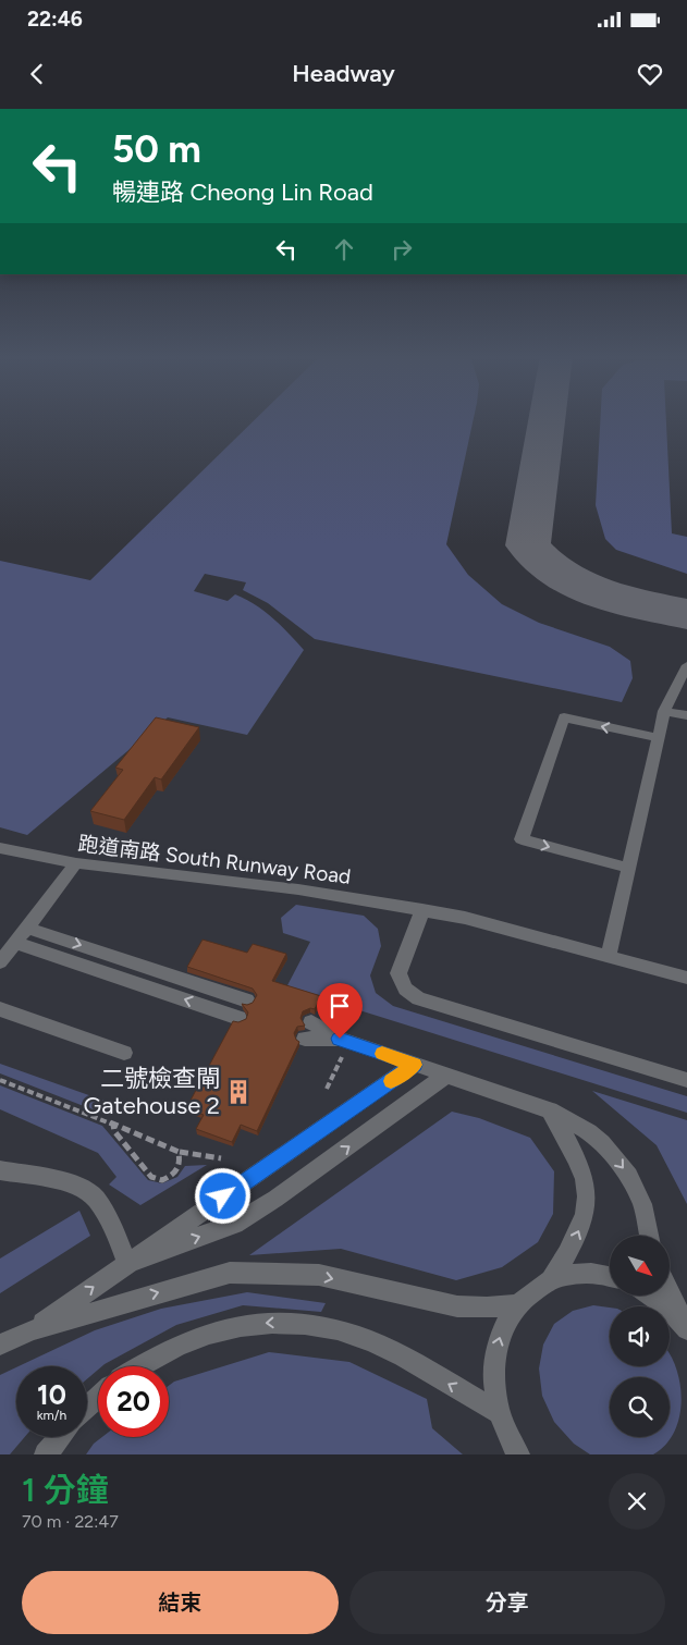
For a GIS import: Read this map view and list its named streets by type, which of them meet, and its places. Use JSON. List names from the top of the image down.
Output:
{
  "streets": {
    "street": ["跑道南路 South Runway Road"]
  },
  "places": {
    "building": ["二號檢查閘 Gatehouse 2"]
  },
  "north": "bottom right",
  "page": {
    "status": "22:46",
    "header": "Headway",
    "turn": ["50 m", "暢連路 Cheong Lin Road"],
    "speed": "10 km/h",
    "limit": "20",
    "heading": ["1 分鐘", "70 m · 22:47"],
    "buttons": ["結束", "分享"]
  }
}
